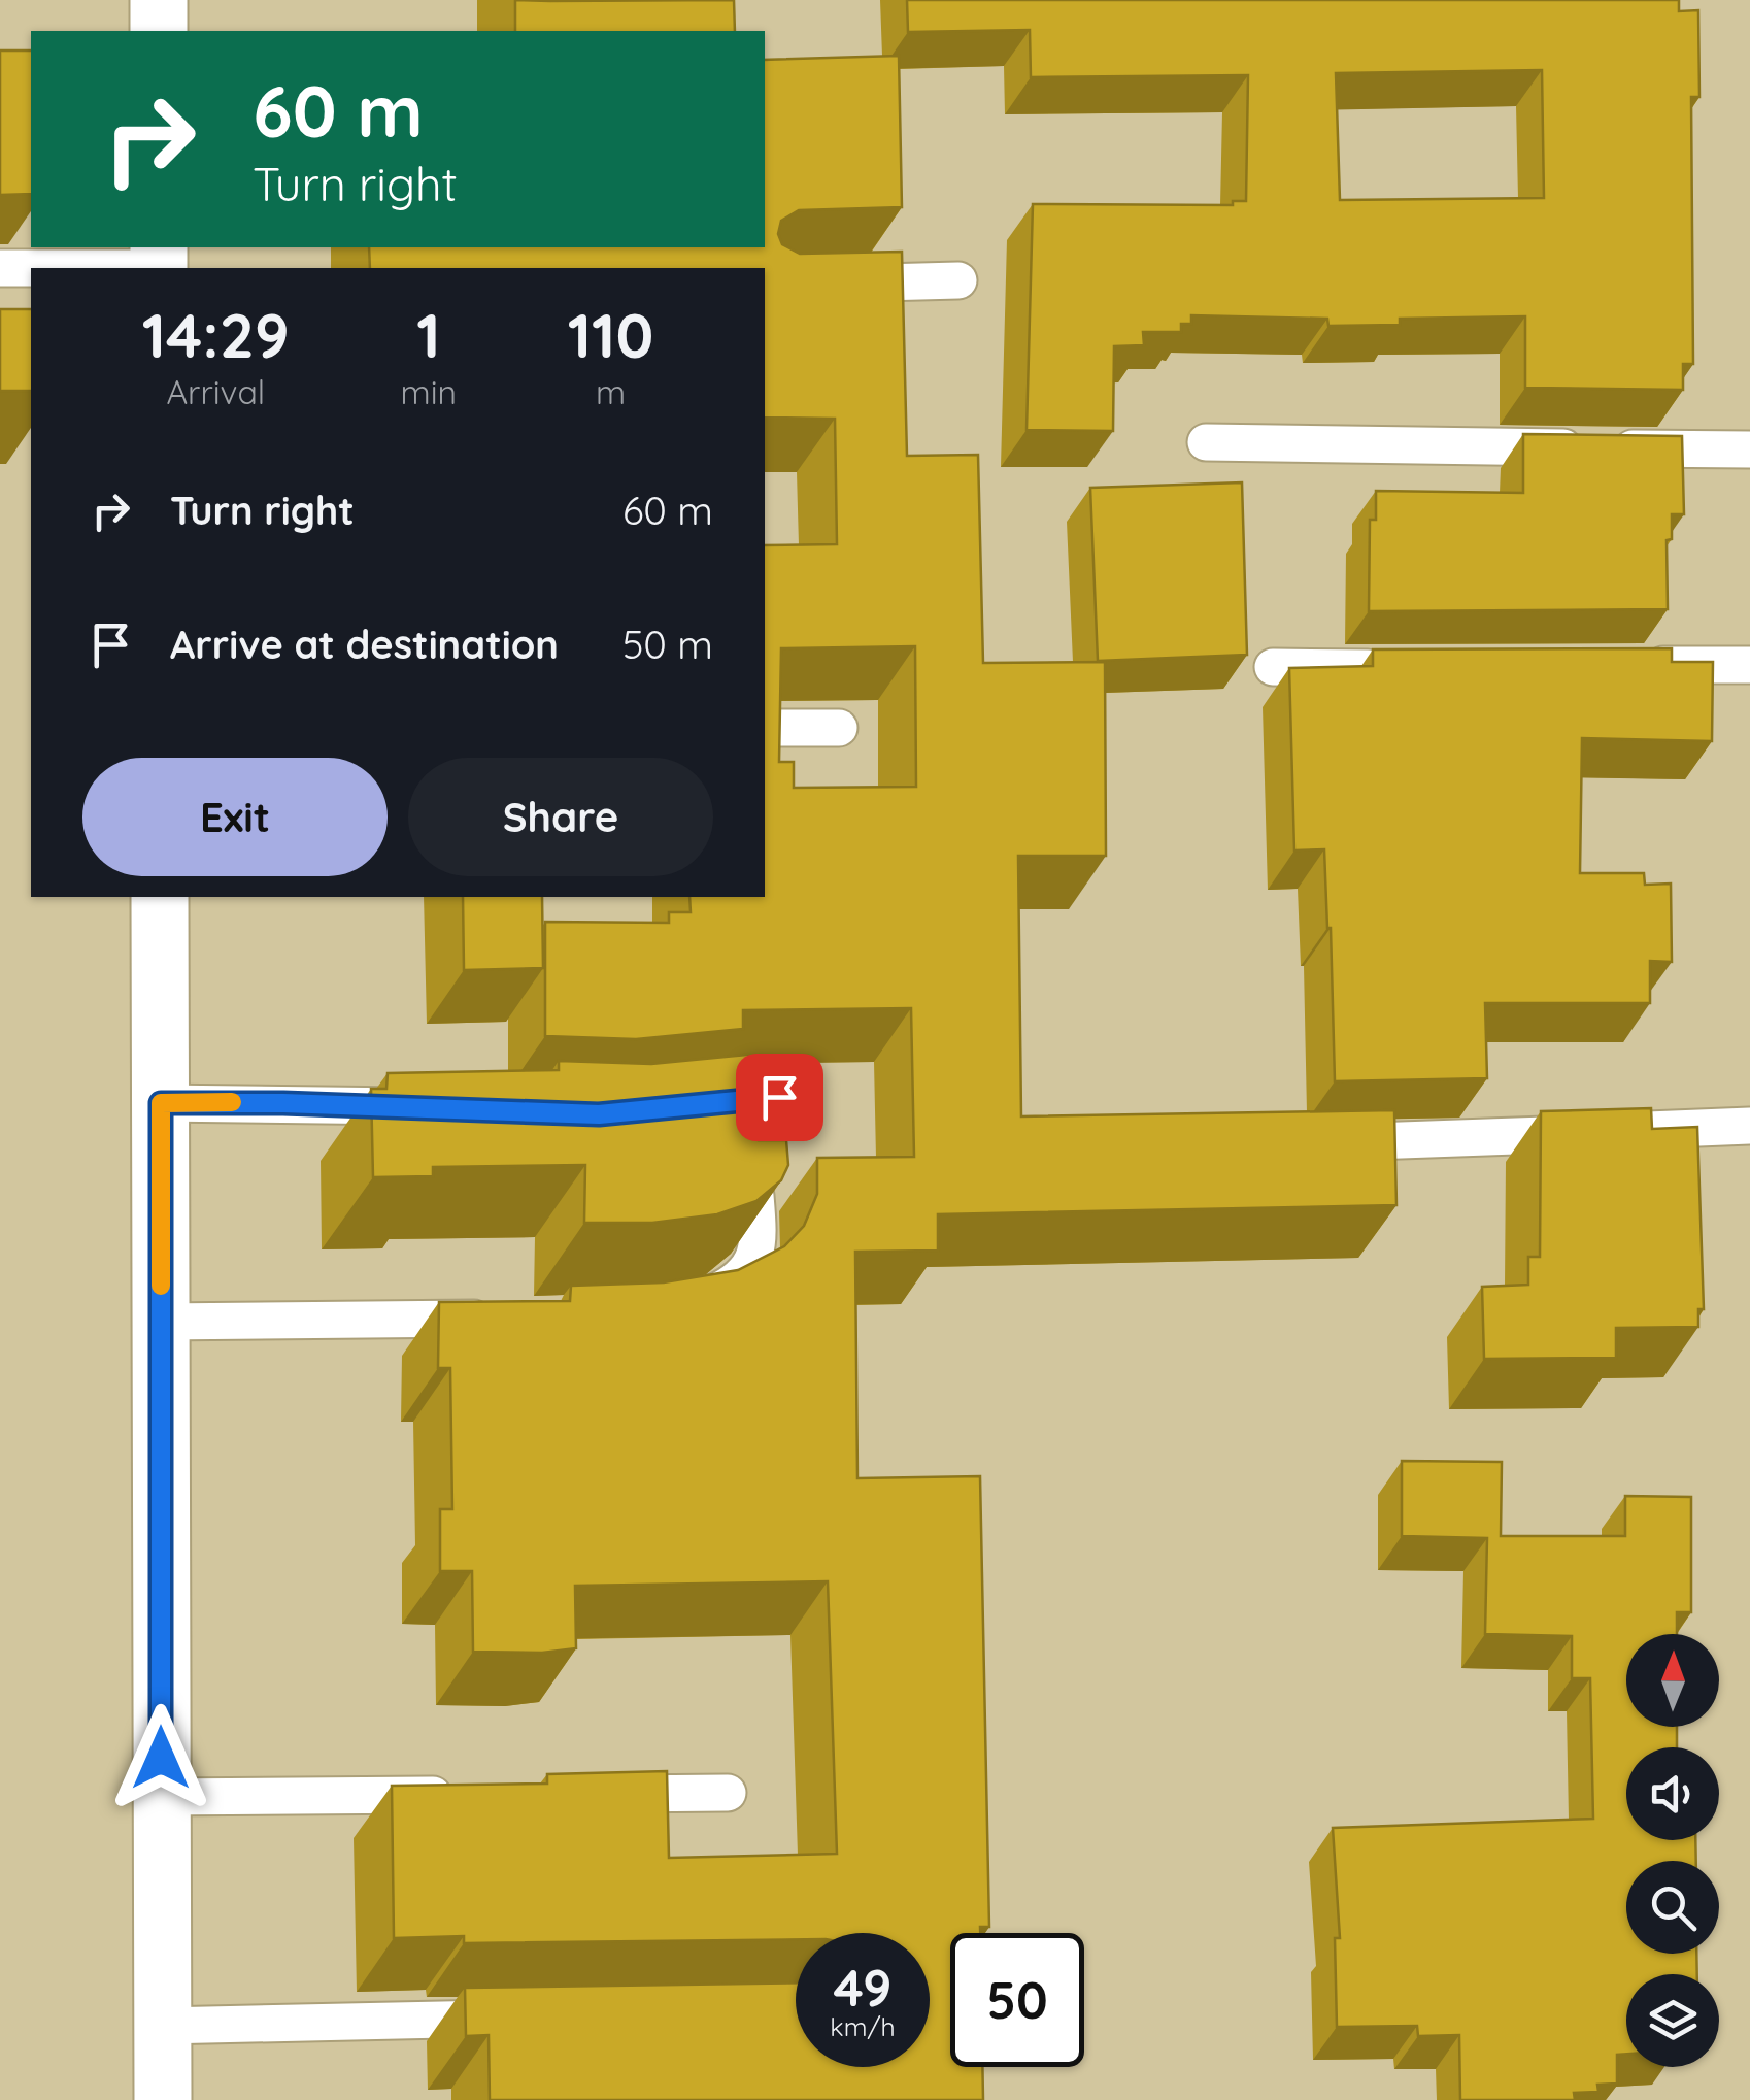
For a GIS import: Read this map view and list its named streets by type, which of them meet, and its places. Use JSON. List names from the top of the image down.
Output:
{
  "north": "top",
  "page": {
    "turn": ["60 m", "Turn right"],
    "eta": [
      "14:29",
      "Arrival",
      "1",
      "min",
      "110",
      "m"
    ],
    "list": [
      {
        "name": "Turn right",
        "value": "60 m"
      },
      {
        "name": "Arrive at destination",
        "value": "50 m"
      }
    ],
    "buttons": ["Exit", "Share"],
    "speed": "49 km/h",
    "limit": "50"
  }
}
